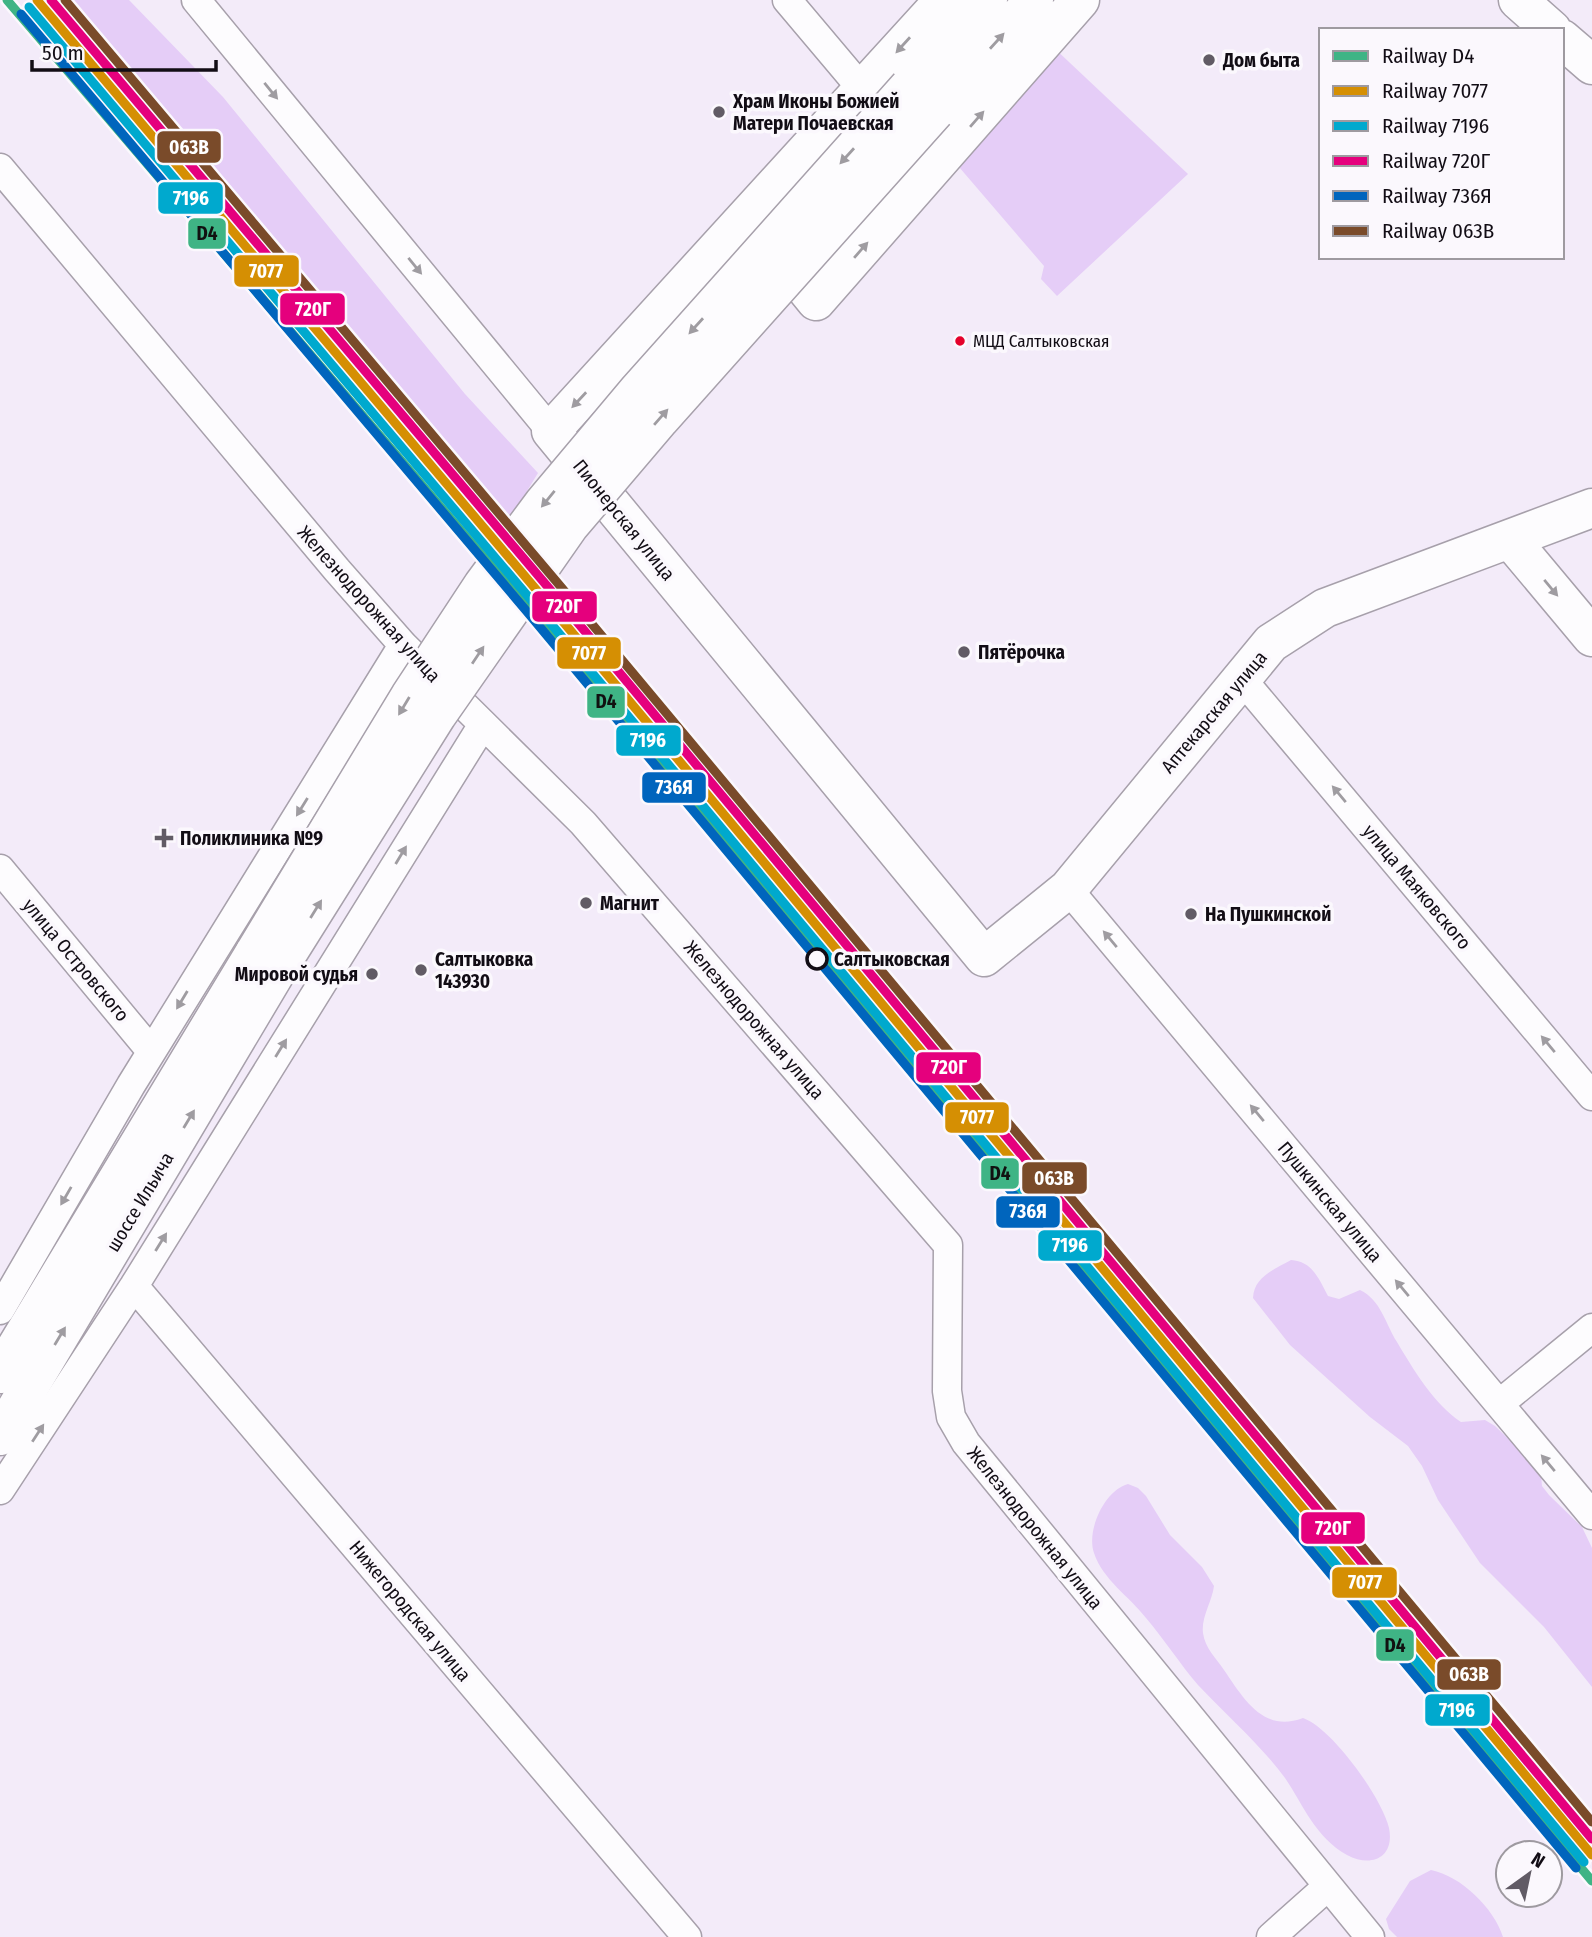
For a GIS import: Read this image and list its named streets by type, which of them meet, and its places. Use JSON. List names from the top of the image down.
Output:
{
  "streets": {
    "street": [
      "Пионерская улица",
      "Железнодорожная улица",
      "Аптекарская улица",
      "улица Маяковского",
      "улица Островского",
      "шоссе Ильича",
      "Пушкинская улица",
      "Нижегородская улица"
    ]
  },
  "crossings": [
    ["Пионерская улица", "Аптекарская улица"],
    ["Пионерская улица", "Пушкинская улица"],
    ["Аптекарская улица", "улица Маяковского"],
    ["Аптекарская улица", "Пушкинская улица"]
  ],
  "one_way": ["Пионерская улица", "улица Маяковского", "Пушкинская улица"],
  "places": {
    "other": [
      "Дом быта",
      "Храм Иконы Божией Матери Почаевская",
      "МЦД Салтыковская",
      "Пятёрочка",
      "Магнит",
      "На Пушкинской",
      "Салтыковская",
      "Салтыковка 143930",
      "Мировой судья"
    ],
    "health": ["Поликлиника №9"]
  },
  "lines": [
    "rail line D4",
    "rail line 7077",
    "rail line 720Г",
    "rail line 063В",
    "rail line 7196",
    "rail line 736Я"
  ],
  "legend": [
    "Railway D4",
    "Railway 7077",
    "Railway 7196",
    "Railway 720Г",
    "Railway 736Я",
    "Railway 063В"
  ],
  "scale_bar": "50 m",
  "north": "top right"
}
